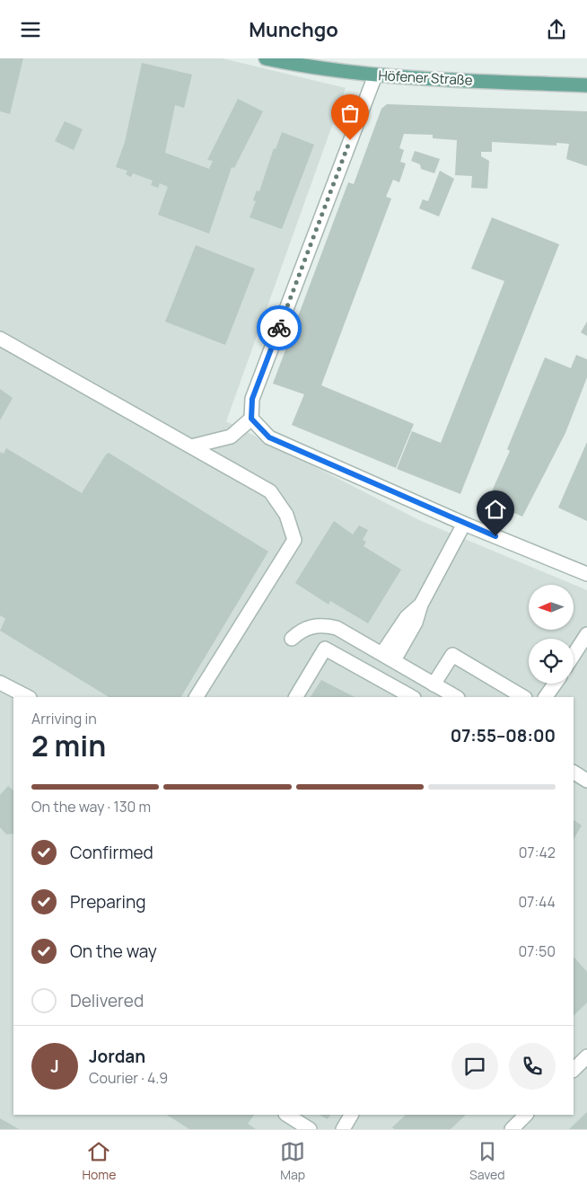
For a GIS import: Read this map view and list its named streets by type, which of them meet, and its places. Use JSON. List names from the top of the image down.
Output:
{
  "streets": {
    "main road": ["Höfener Straße"]
  },
  "north": "left",
  "page": {
    "header": "Munchgo",
    "heading": ["2 min", "Arriving in", "07:55–08:00"],
    "panel": ["Jordan", "Courier · 4.9"],
    "bar": "On the way · 130 m",
    "list": [
      ["Confirmed", "07:42"],
      ["Preparing", "07:44"],
      ["On the way", "07:50"],
      "Delivered"
    ],
    "round": "J",
    "tabs": ["Home", "Map", "Saved"]
  }
}
